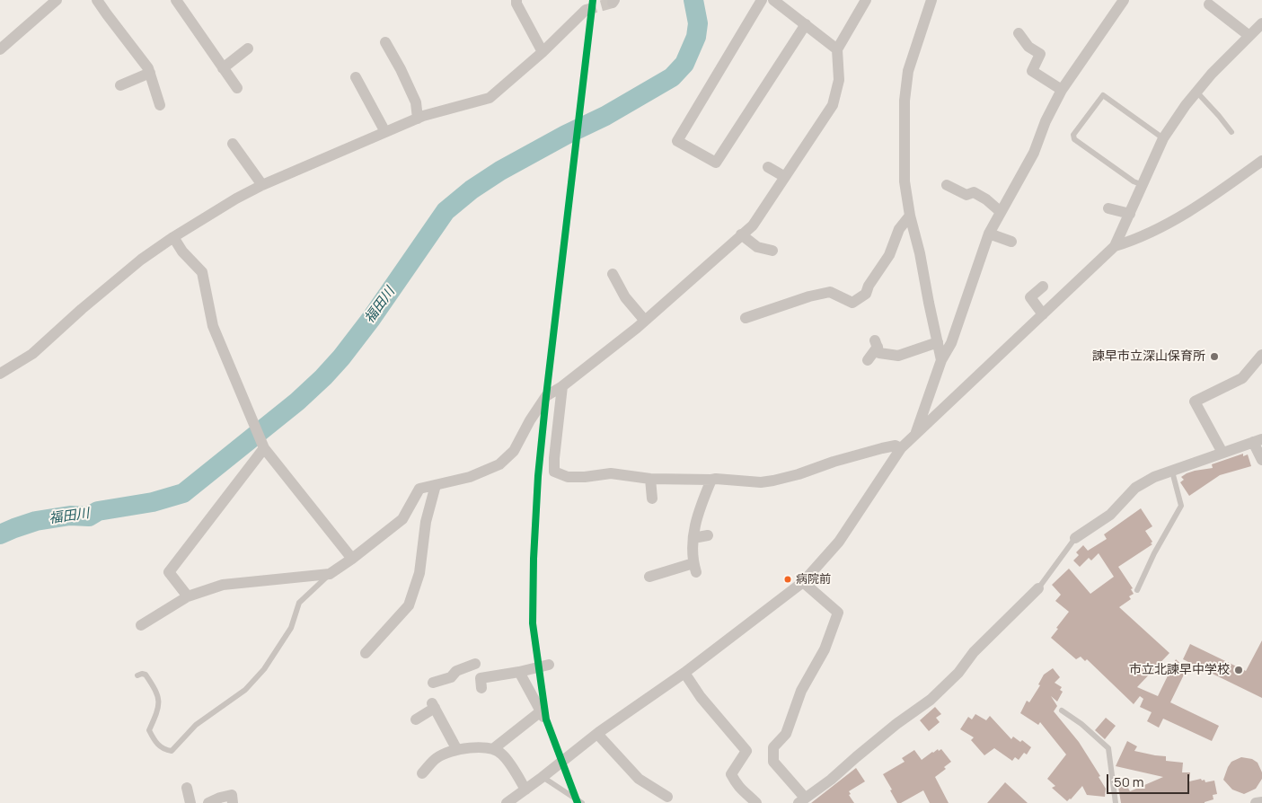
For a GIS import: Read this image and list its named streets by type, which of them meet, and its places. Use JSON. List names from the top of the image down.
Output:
{
  "water": ["福田川"],
  "places": ["諫早市立深山保育所", "病院前", "市立北諫早中学校"],
  "scale_bar": "50 m"
}
